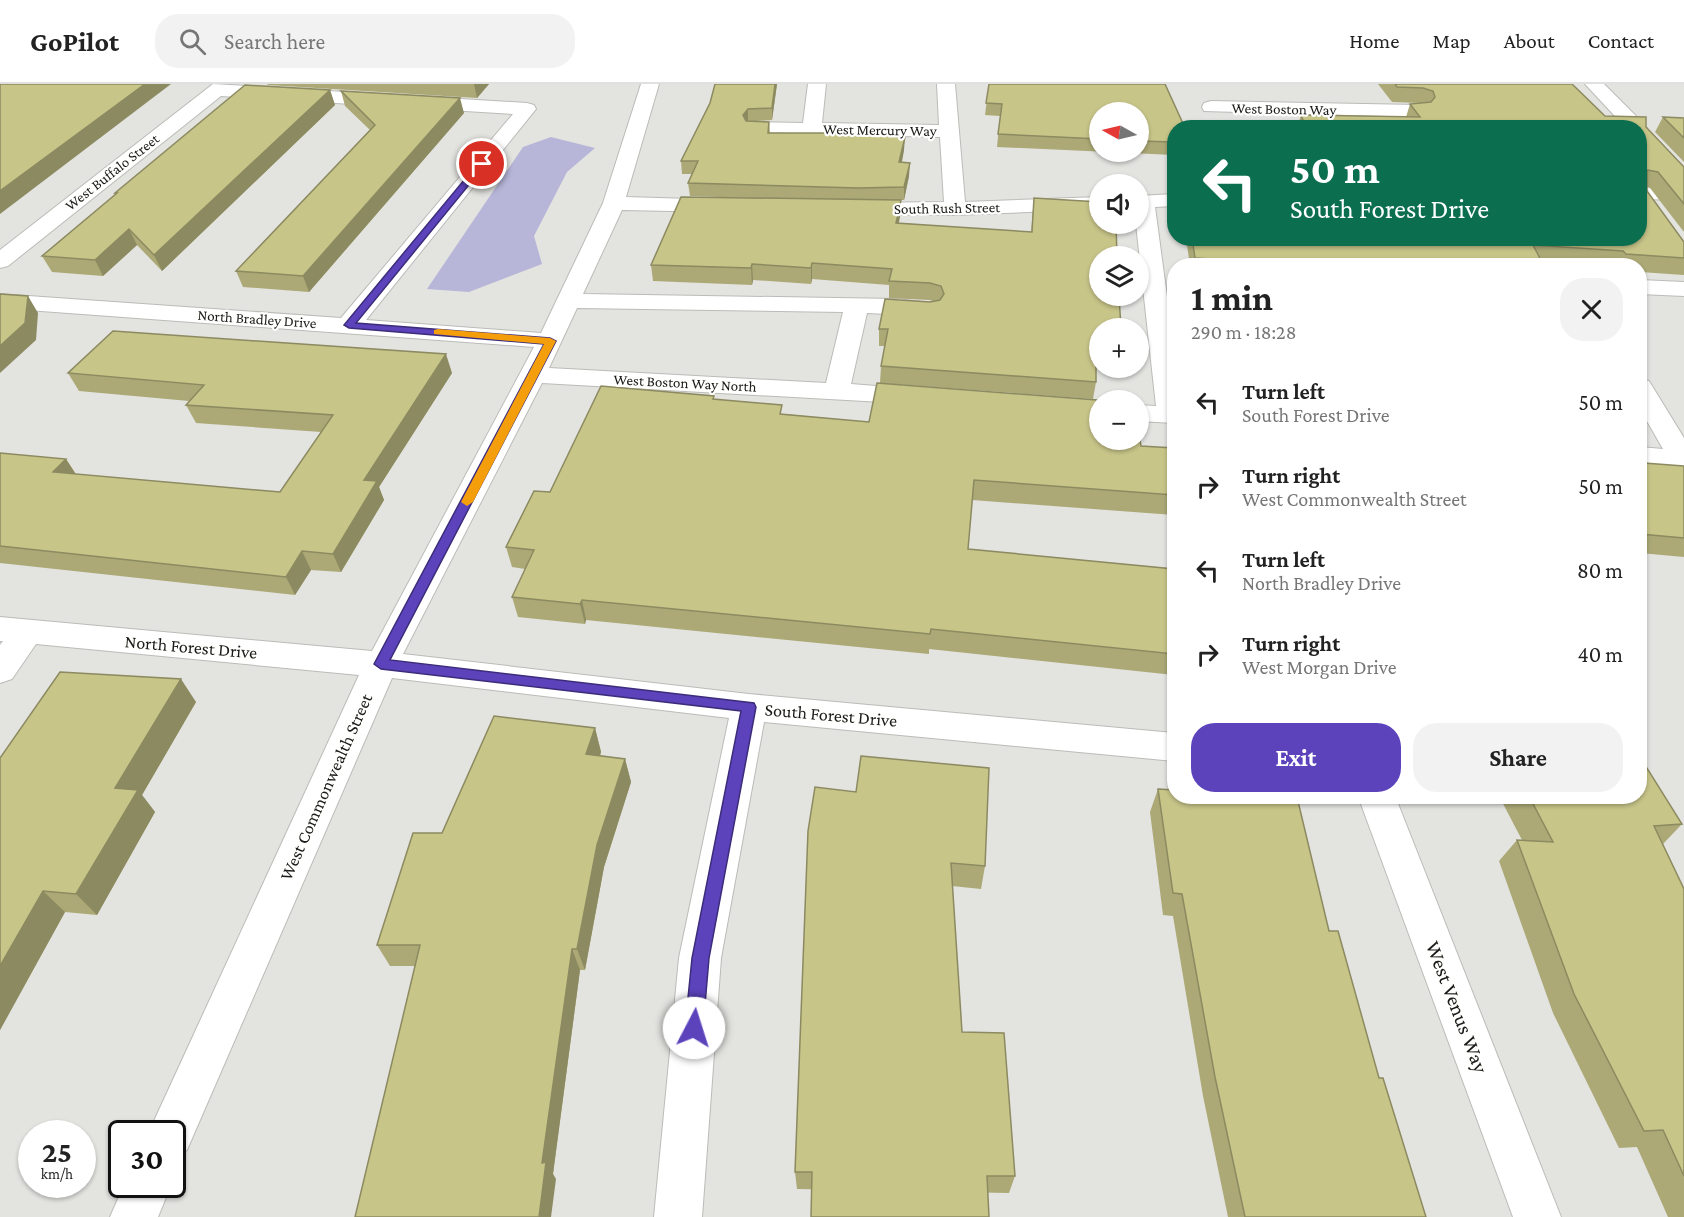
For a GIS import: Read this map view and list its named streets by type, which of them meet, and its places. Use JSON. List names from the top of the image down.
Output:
{
  "streets": {
    "street": [
      "West Boston Way",
      "West Mercury Way",
      "West Buffalo Street",
      "South Rush Street",
      "North Bradley Drive",
      "West Boston Way North",
      "North Forest Drive",
      "South Forest Drive",
      "West Commonwealth Street",
      "West Venus Way"
    ]
  },
  "crossings": [
    ["West Mercury Way", "South Rush Street"],
    ["North Bradley Drive", "West Commonwealth Street"],
    ["West Boston Way North", "West Commonwealth Street"],
    ["North Forest Drive", "South Forest Drive"],
    ["North Forest Drive", "West Commonwealth Street"],
    ["South Forest Drive", "West Commonwealth Street"]
  ],
  "north": "left",
  "page": {
    "header": "GoPilot",
    "search": "Search here",
    "nav": [
      "Home",
      "Map",
      "About",
      "Contact"
    ],
    "map_buttons": ["+", "−"],
    "turn": ["50 m", "South Forest Drive"],
    "heading": ["1 min", "290 m · 18:28"],
    "list": [
      {
        "name": "Turn left",
        "note": "South Forest Drive",
        "value": "50 m"
      },
      {
        "name": "Turn right",
        "note": "West Commonwealth Street",
        "value": "50 m"
      },
      {
        "name": "Turn left",
        "note": "North Bradley Drive",
        "value": "80 m"
      },
      {
        "name": "Turn right",
        "note": "West Morgan Drive",
        "value": "40 m"
      }
    ],
    "buttons": ["Exit", "Share"],
    "speed": "25 km/h",
    "limit": "30"
  }
}
